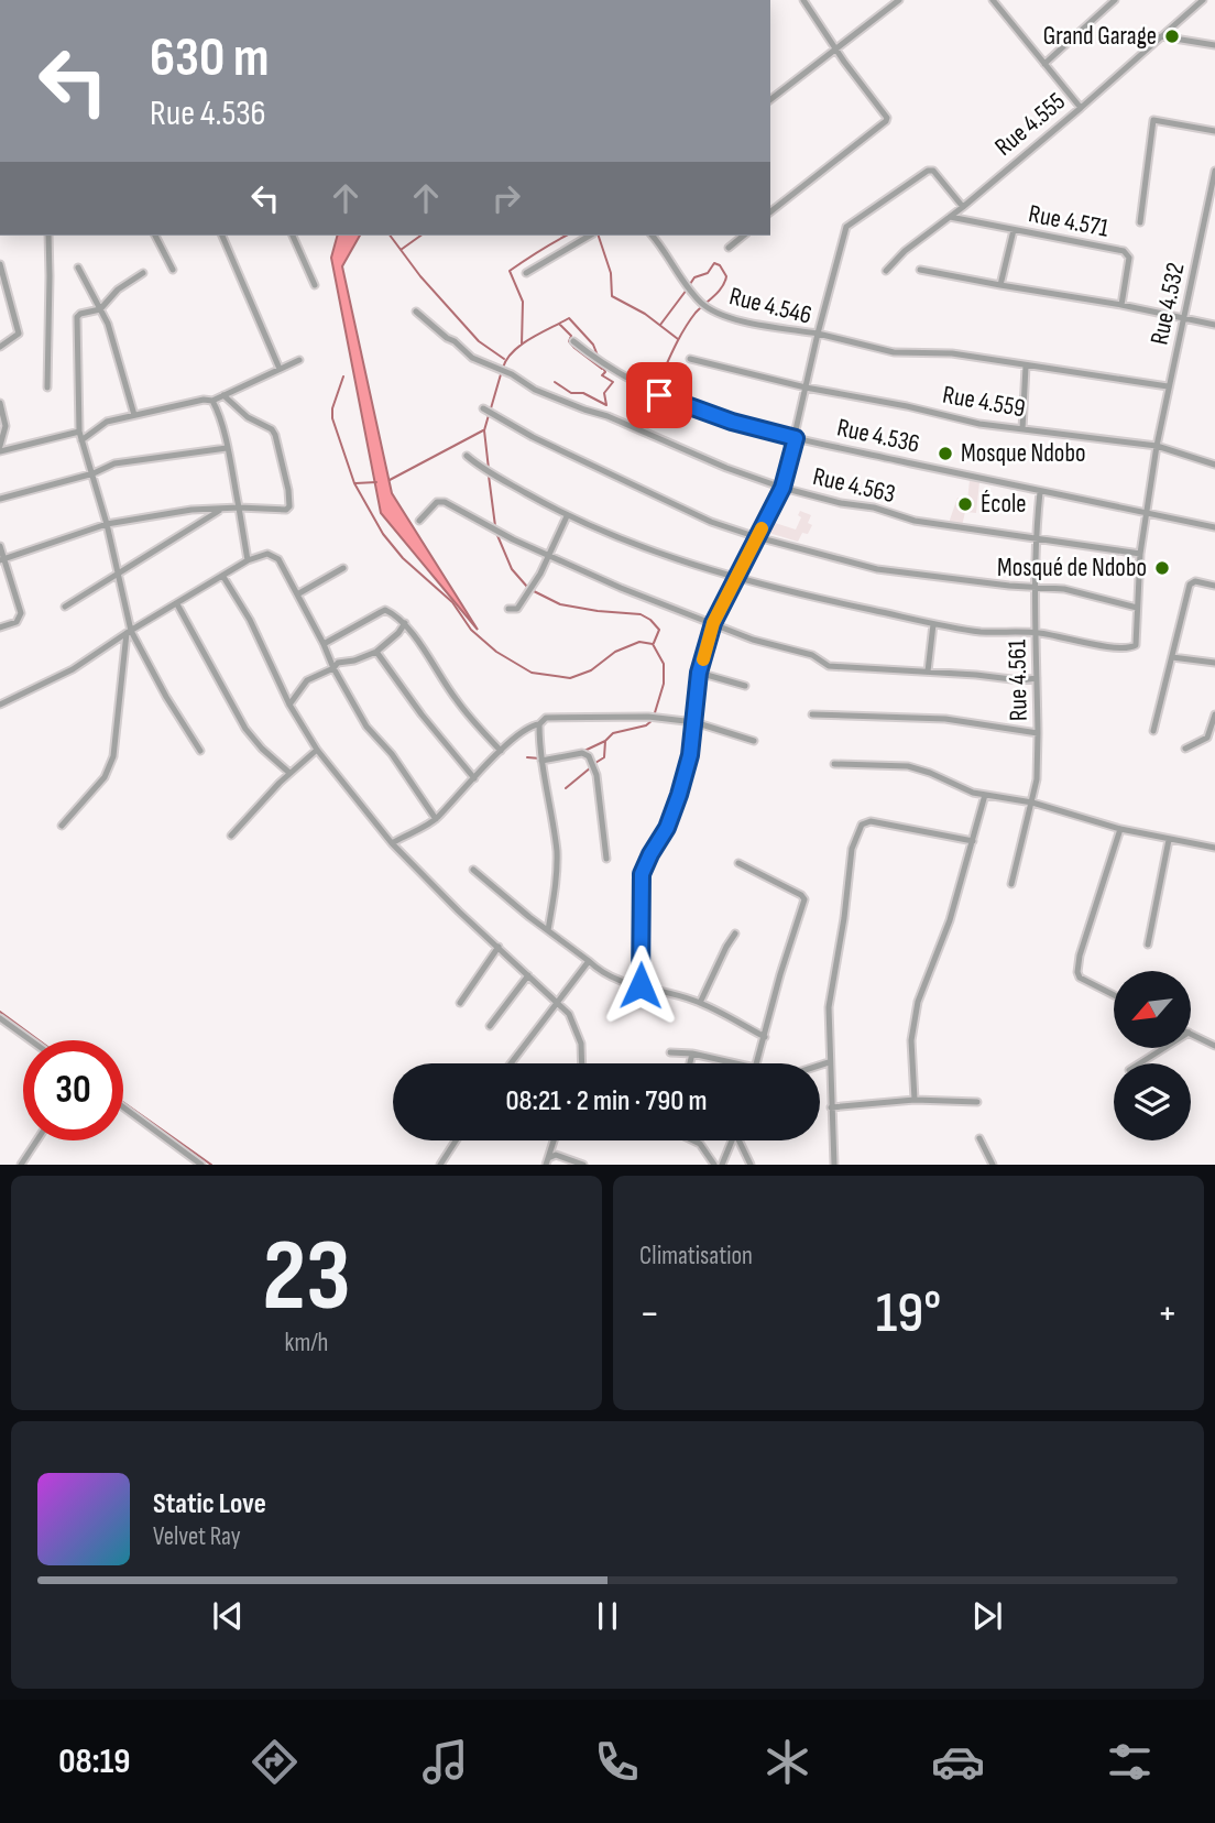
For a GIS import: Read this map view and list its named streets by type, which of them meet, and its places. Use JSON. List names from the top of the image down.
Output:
{
  "streets": {
    "street": [
      "Rue 4.555",
      "Rue 4.571",
      "Rue 4.532",
      "Rue 4.546",
      "Rue 4.559",
      "Rue 4.536",
      "Rue 4.563",
      "Rue 4.561"
    ]
  },
  "crossings": [
    ["Rue 4.555", "Rue 4.571"],
    ["Rue 4.532", "Rue 4.559"],
    ["Rue 4.532", "Rue 4.536"],
    ["Rue 4.532", "Rue 4.563"],
    ["Rue 4.532", "Rue 4.561"],
    ["Rue 4.546", "Rue 4.559"],
    ["Rue 4.546", "Rue 4.536"],
    ["Rue 4.546", "Rue 4.563"],
    ["Rue 4.536", "Rue 4.561"],
    ["Rue 4.563", "Rue 4.561"]
  ],
  "places": [
    "Grand Garage",
    "Mosque Ndobo",
    "École",
    "Mosqué de Ndobo"
  ],
  "north": "bottom left",
  "page": {
    "turn": ["630 m", "Rue 4.536"],
    "limit": "30",
    "trip": "08:21 · 2 min · 790 m",
    "tile": [
      ["23", "km/h"],
      "Climatisation"
    ],
    "heat": ["−", "19°", "+"],
    "song": ["Static Love", "Velvet Ray"],
    "tabs": "08:19"
  }
}
